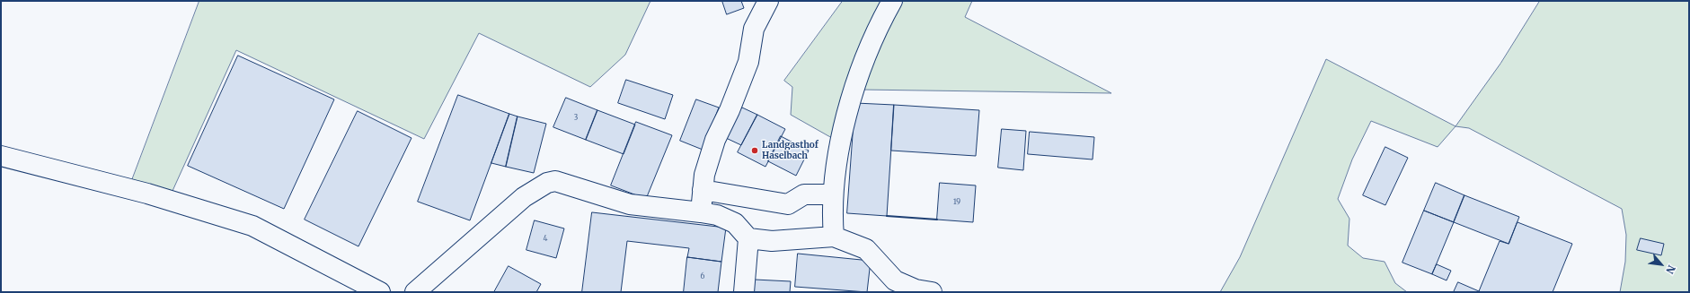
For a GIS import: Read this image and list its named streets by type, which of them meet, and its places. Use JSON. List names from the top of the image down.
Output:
{
  "places": ["Landgasthof Haselbach"],
  "house_numbers": [
    "3",
    "19",
    "4",
    "6"
  ],
  "north": "bottom right"
}
